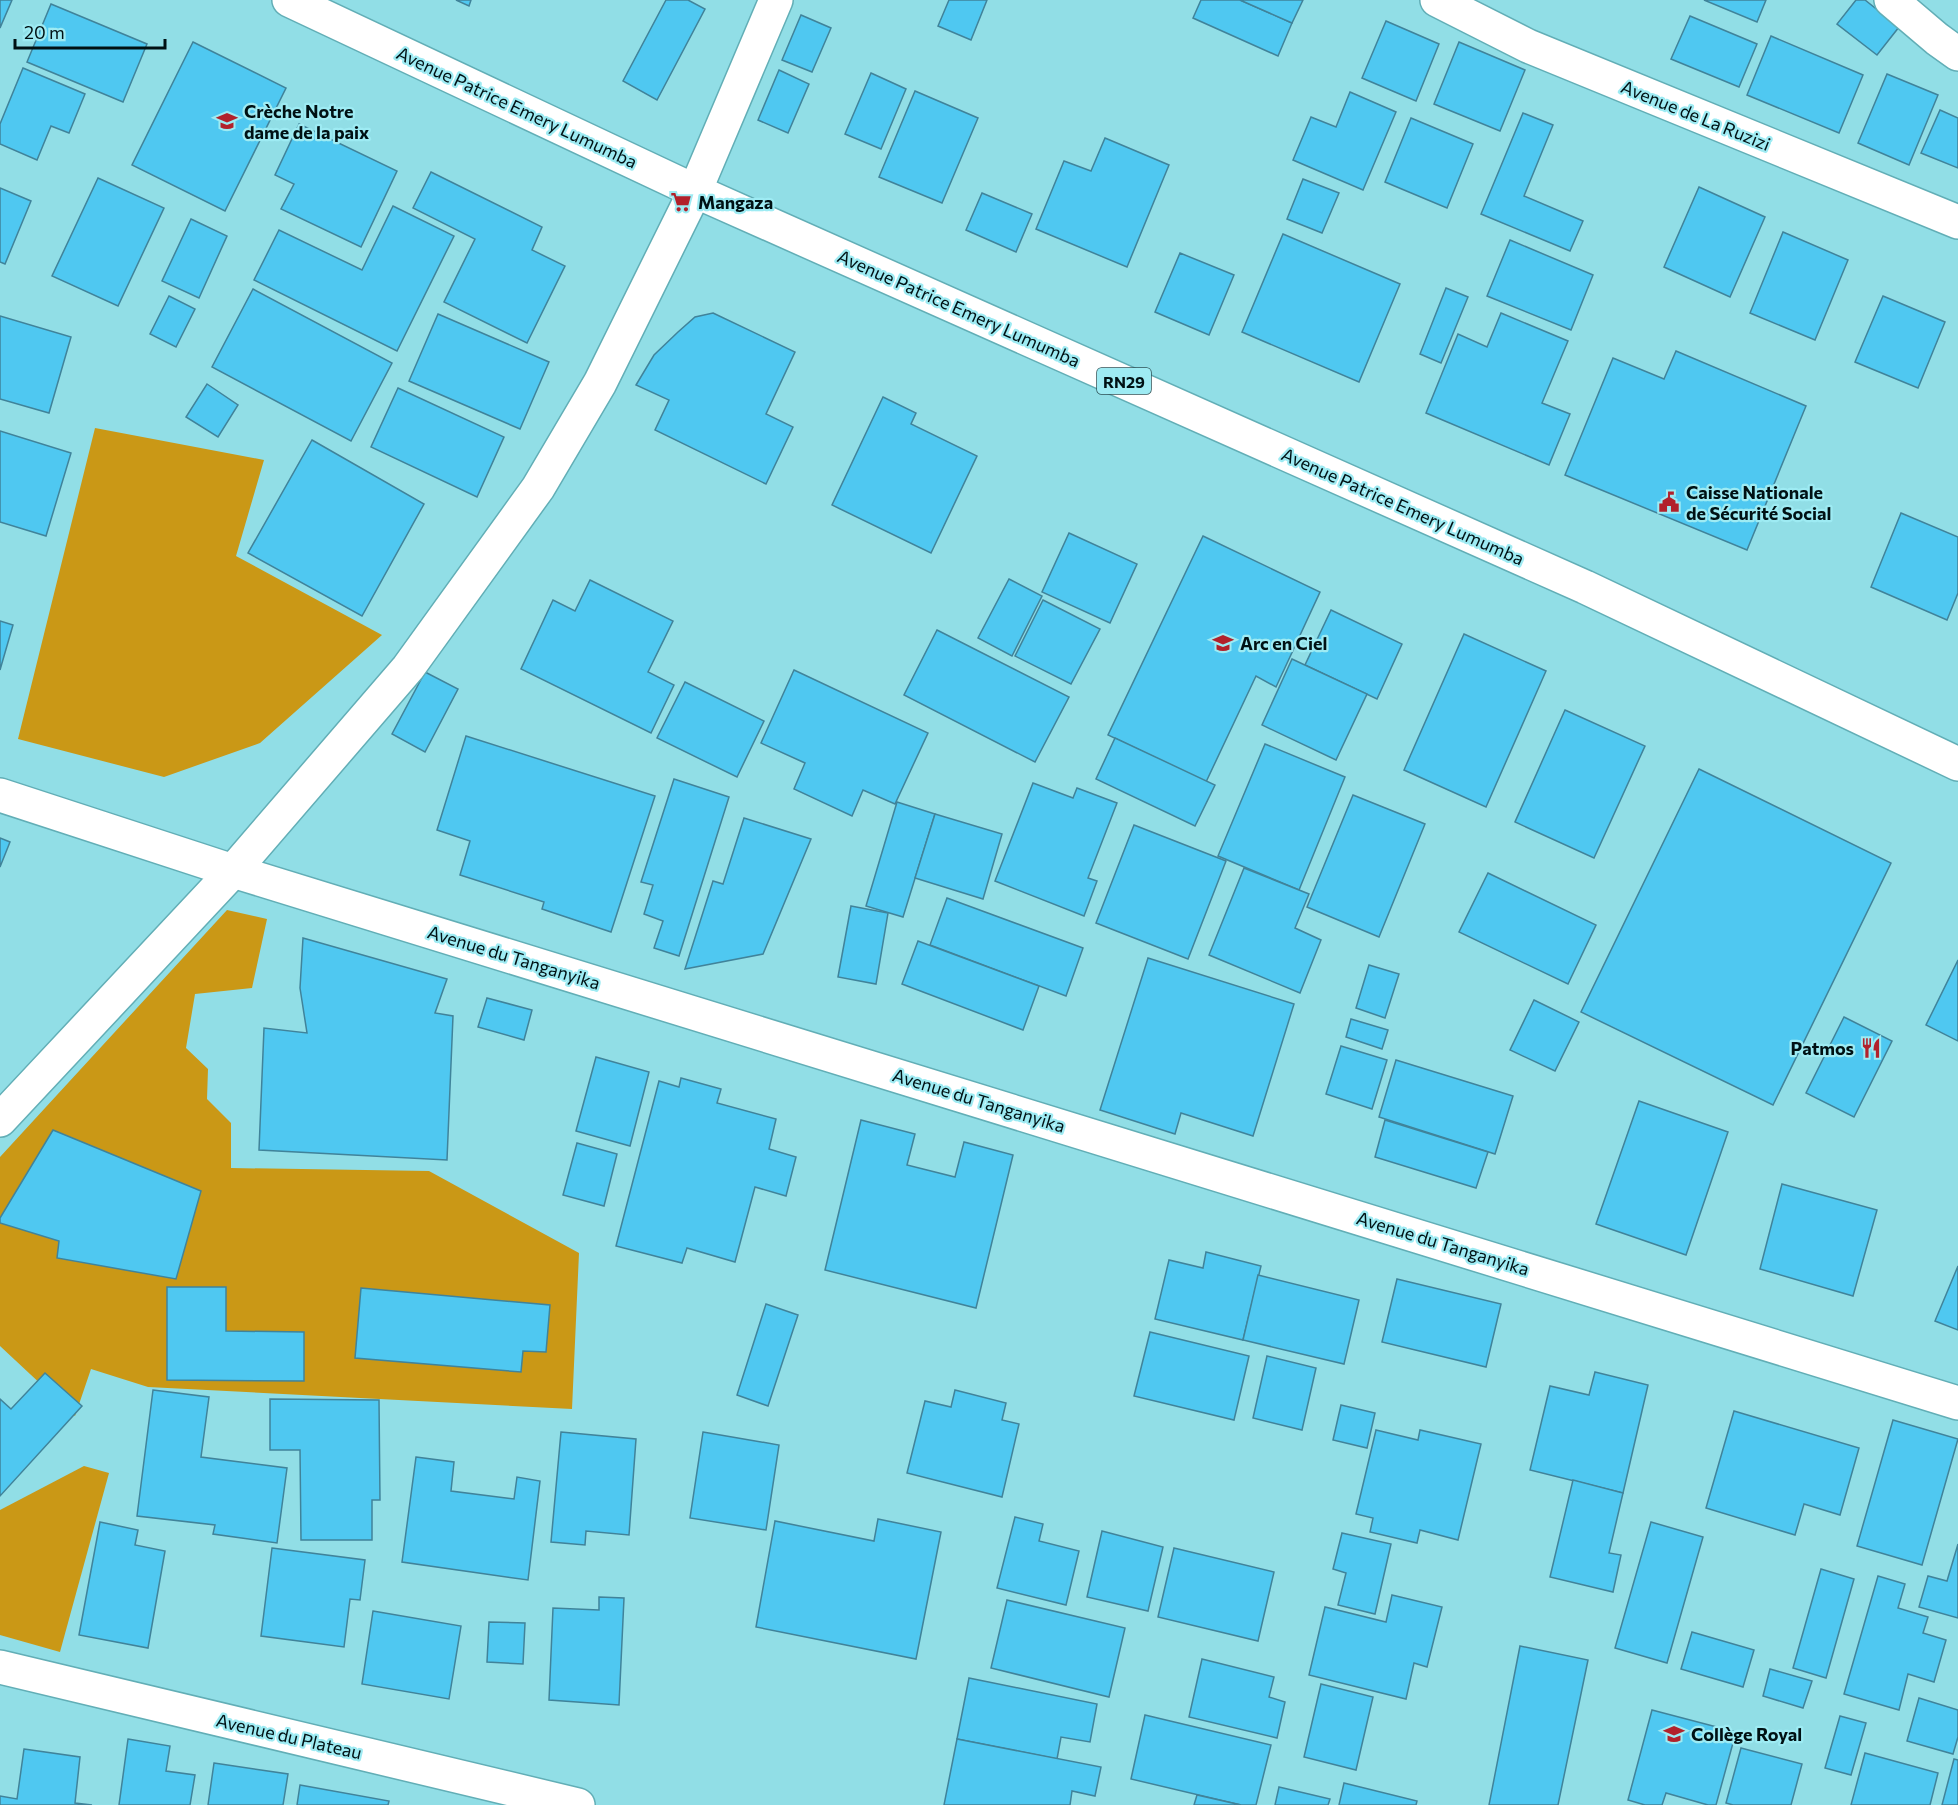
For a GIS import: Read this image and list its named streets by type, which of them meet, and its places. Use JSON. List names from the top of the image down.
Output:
{
  "streets": {
    "street": [
      "Avenue Patrice Emery Lumumba",
      "Avenue de La Ruzizi",
      "RN29",
      "Avenue du Tanganyika",
      "Avenue du Plateau"
    ]
  },
  "places": {
    "school or university": ["Crèche Notre dame de la paix", "Arc en Ciel", "Collège Royal"],
    "supermarket": ["Mangaza"],
    "public building": ["Caisse Nationale de Sécurité Social"],
    "restaurant": ["Patmos"]
  },
  "scale_bar": "20 m"
}
